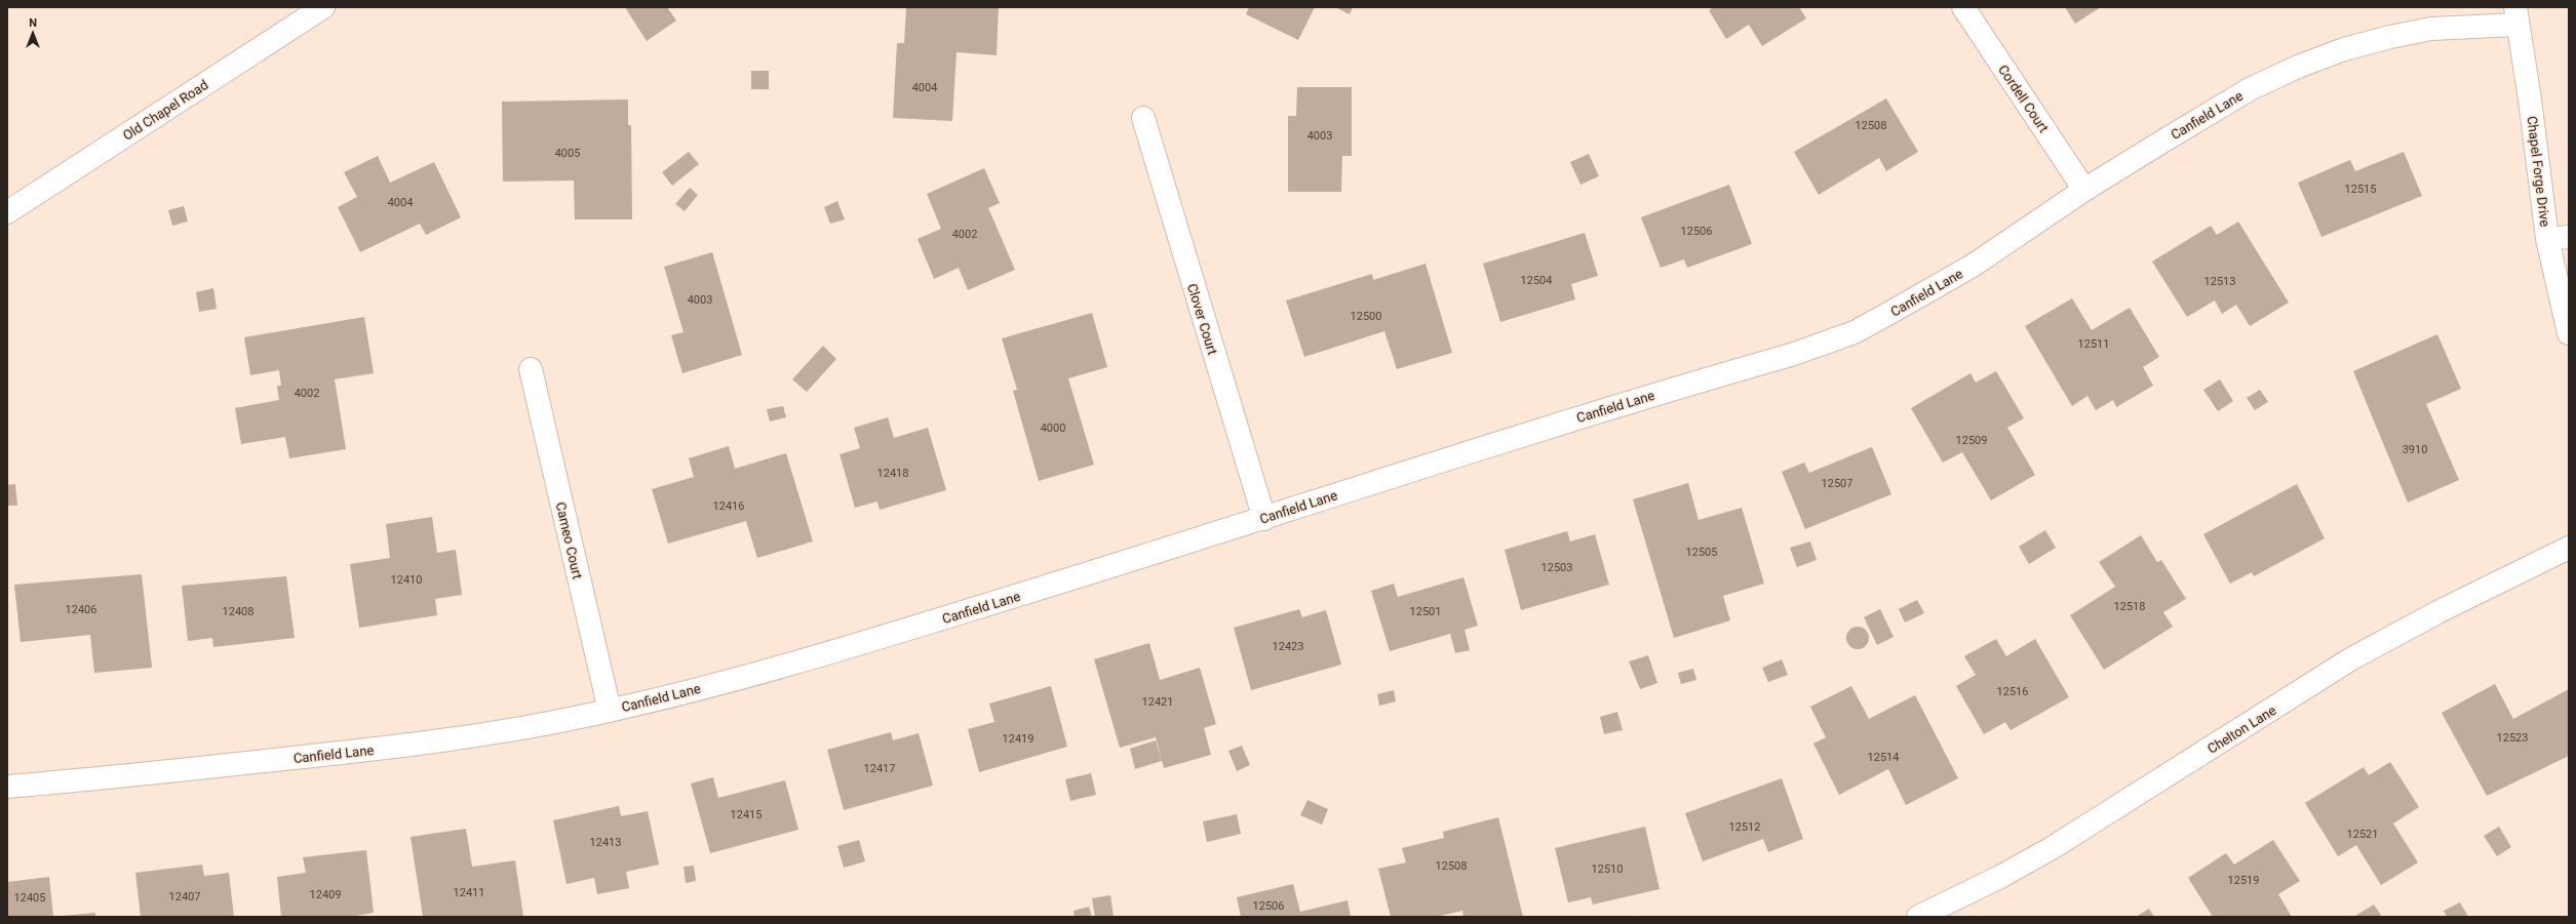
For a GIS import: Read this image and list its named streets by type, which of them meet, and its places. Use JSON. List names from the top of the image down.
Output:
{
  "streets": {
    "street": [
      "Cordell Court",
      "Old Chapel Road",
      "Canfield Lane",
      "Chapel Forge Drive",
      "Clover Court",
      "Cameo Court",
      "Chelton Lane"
    ]
  },
  "crossings": [
    ["Cordell Court", "Canfield Lane"],
    ["Canfield Lane", "Chapel Forge Drive"],
    ["Canfield Lane", "Clover Court"],
    ["Canfield Lane", "Cameo Court"]
  ],
  "house_numbers": [
    "4004",
    "12508",
    "4003",
    "4005",
    "12515",
    "4004",
    "12506",
    "4002",
    "12504",
    "12513",
    "4003",
    "12500",
    "12511",
    "4002",
    "4000",
    "12509",
    "3910",
    "12418",
    "12507",
    "12416",
    "12505",
    "12503",
    "12410",
    "12518",
    "12406",
    "12408",
    "12501",
    "12423",
    "12516",
    "12421",
    "12523",
    "12419",
    "12514",
    "12417",
    "12415",
    "12512",
    "12521",
    "12413",
    "12508",
    "12510",
    "12519",
    "12411",
    "12409",
    "12407",
    "12405",
    "12506"
  ],
  "north": "top"
}
